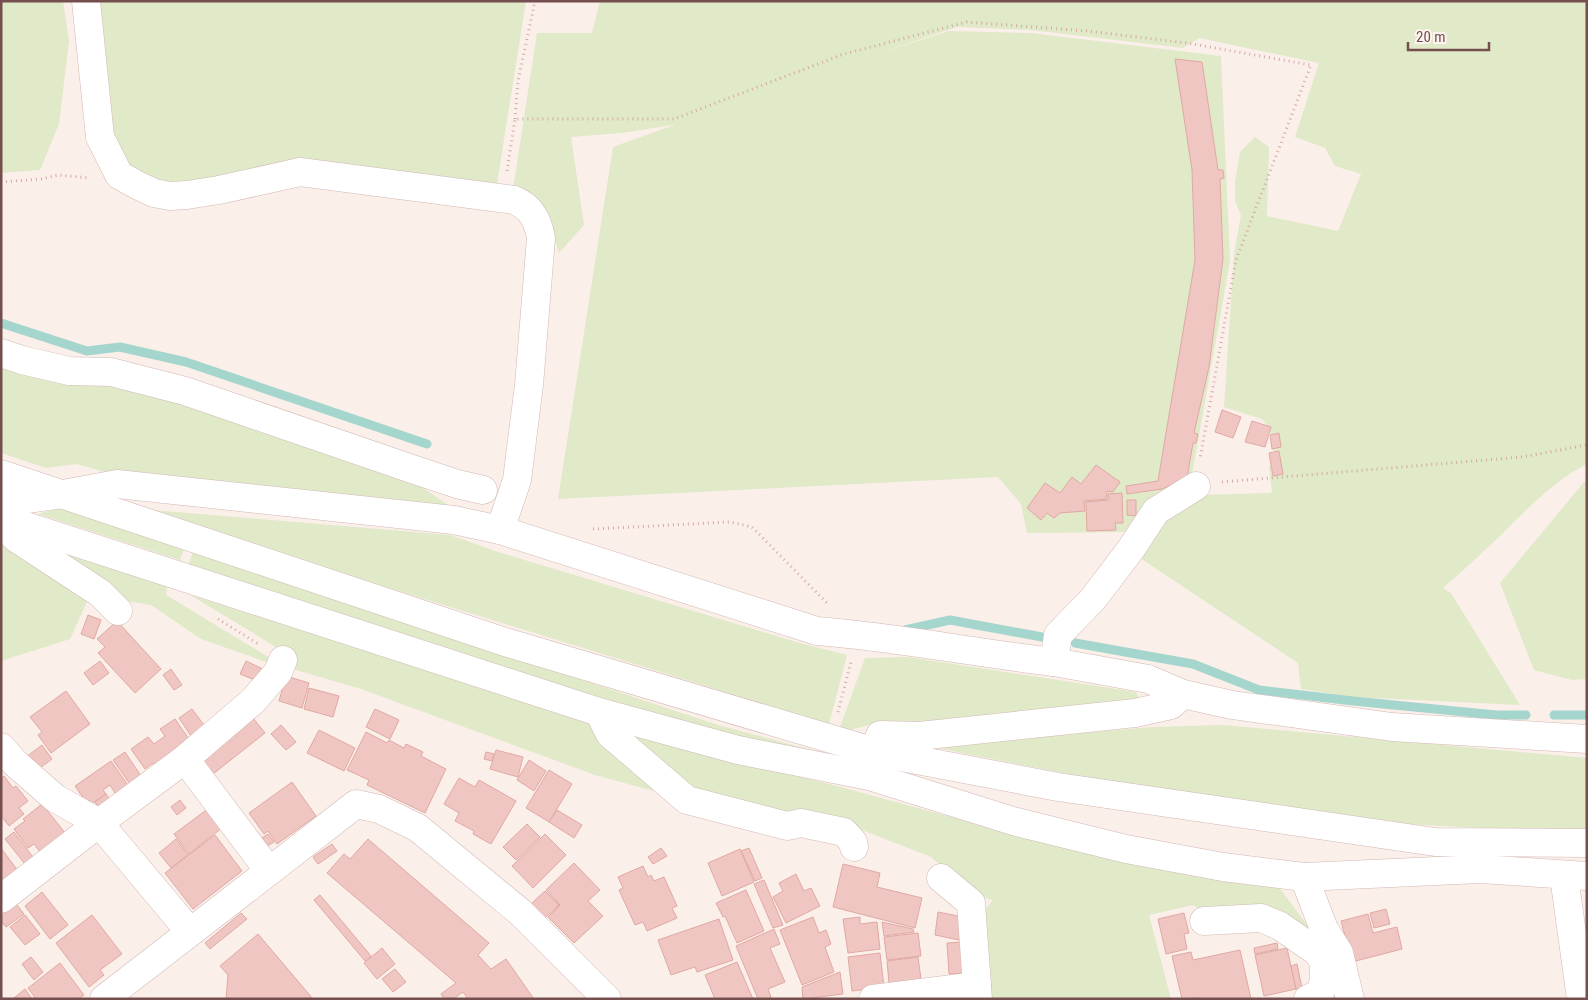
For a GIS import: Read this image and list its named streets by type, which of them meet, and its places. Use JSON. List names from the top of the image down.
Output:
{
  "scale_bar": "20 m"
}
